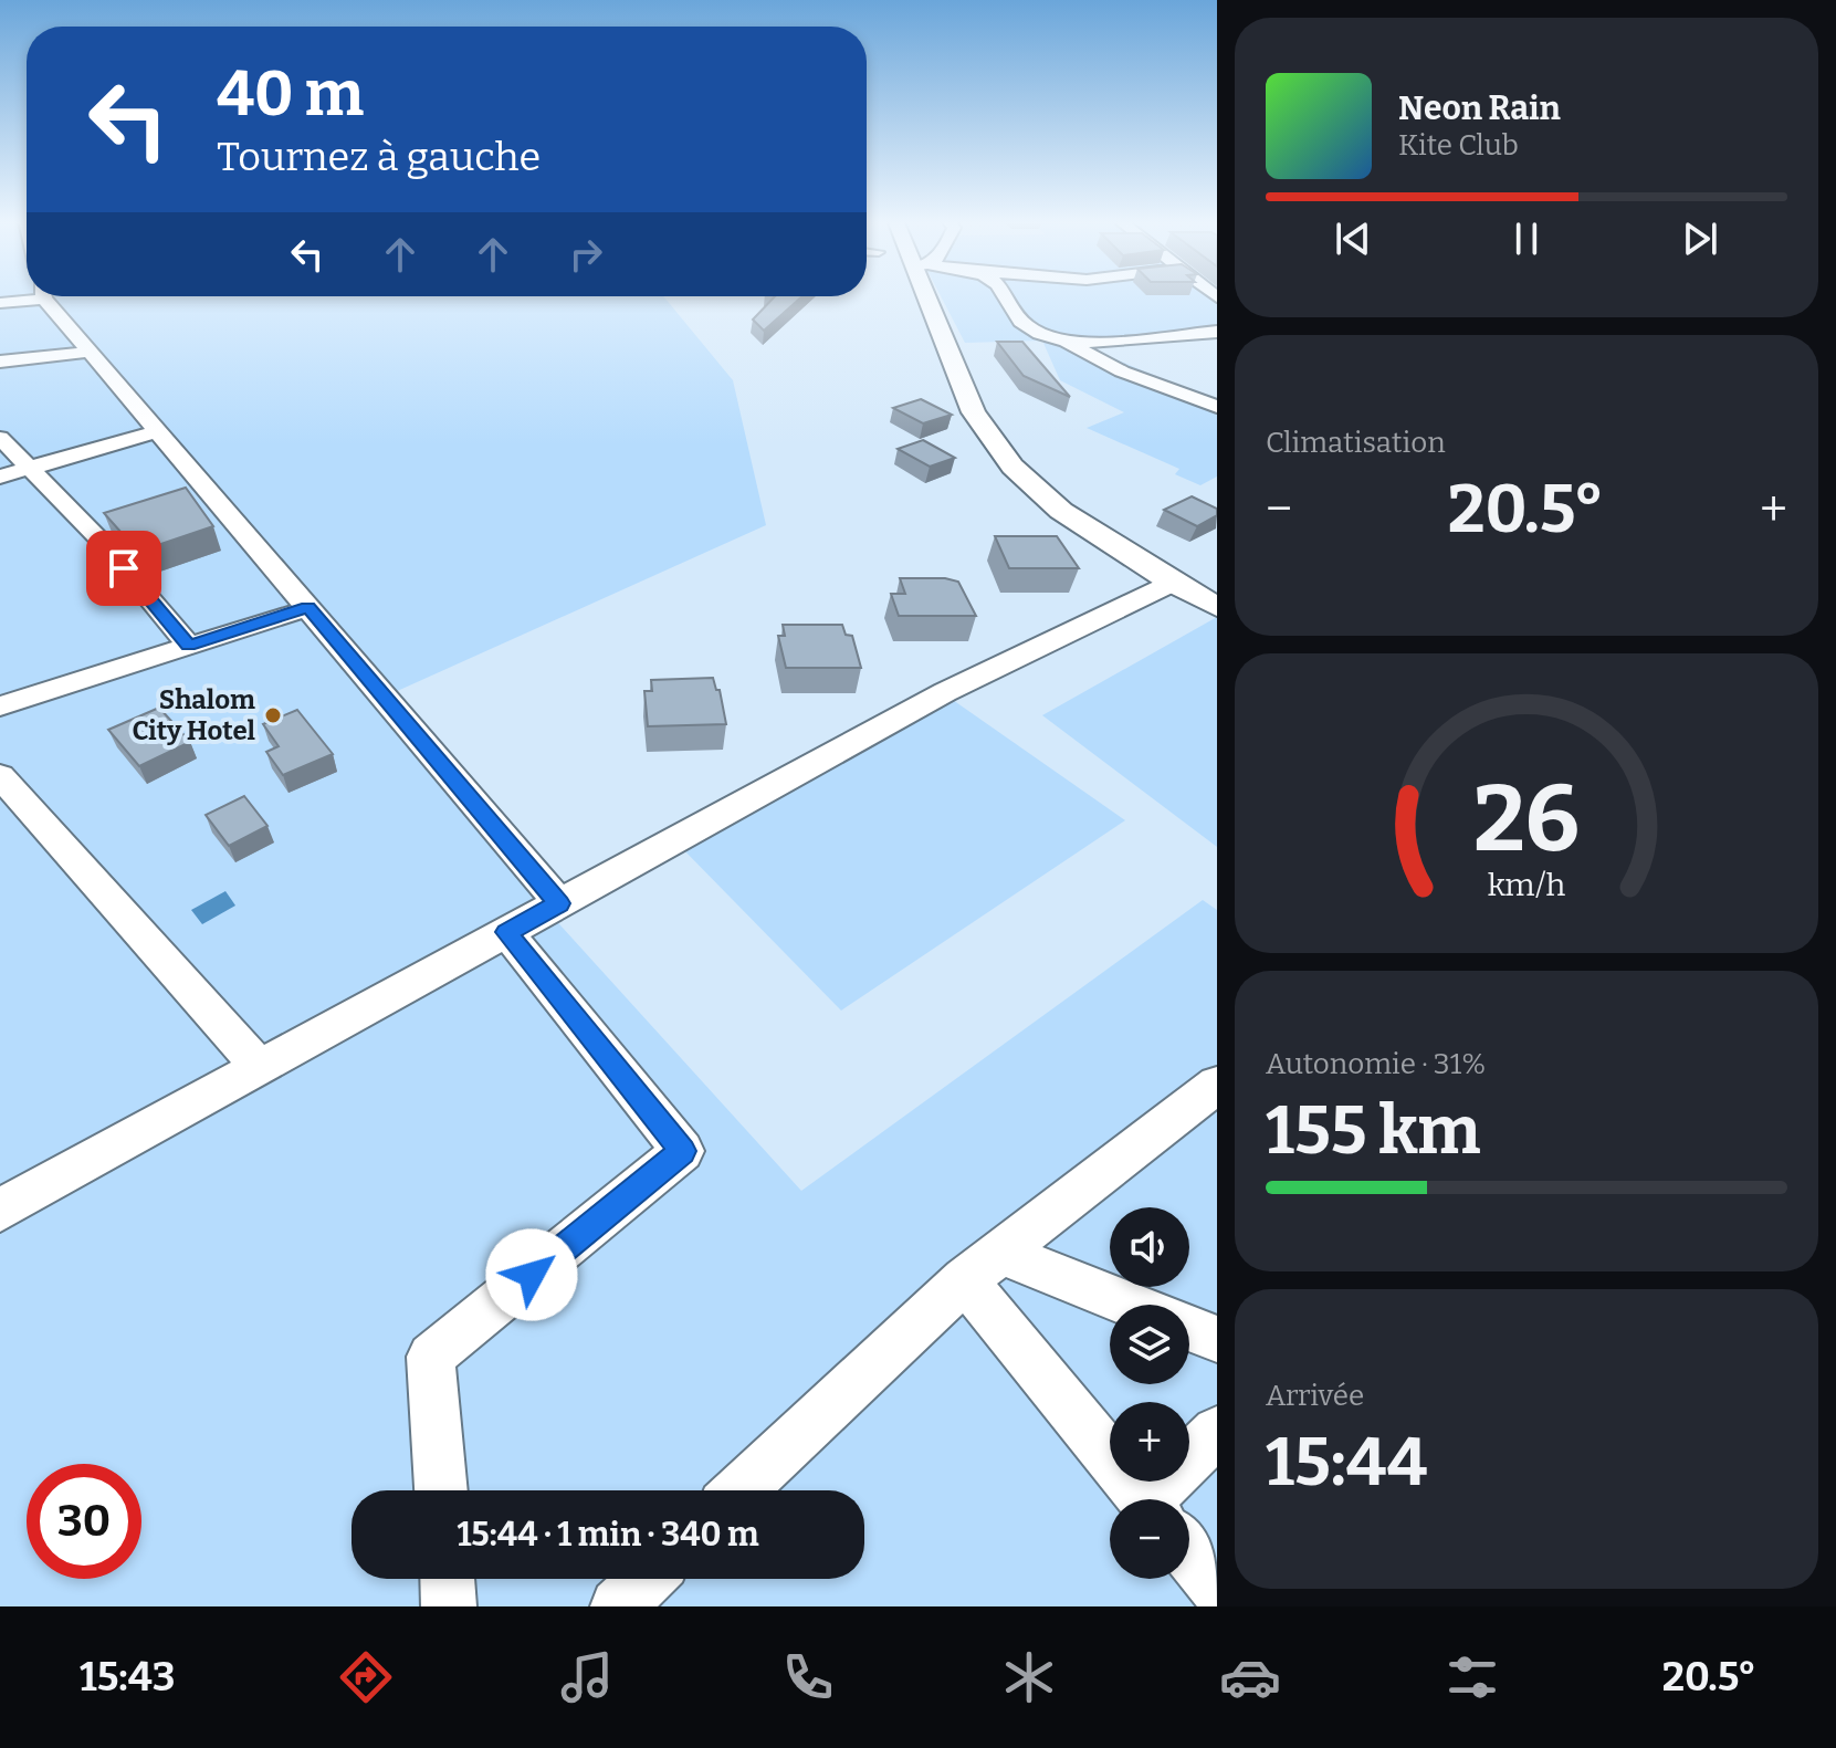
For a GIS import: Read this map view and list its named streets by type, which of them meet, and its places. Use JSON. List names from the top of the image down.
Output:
{
  "places": ["Shalom City Hotel"],
  "page": {
    "turn": ["40 m", "Tournez à gauche"],
    "song": ["Neon Rain", "Kite Club"],
    "tile": [
      "Climatisation",
      ["Autonomie · 31%", "155 km"],
      ["Arrivée", "15:44"]
    ],
    "heat": ["−", "20.5°", "+"],
    "map_buttons": ["+", "−"],
    "limit": "30",
    "trip": "15:44 · 1 min · 340 m",
    "tabs": ["15:43", "20.5°"],
    "gauge": ["26", "km/h"]
  }
}
